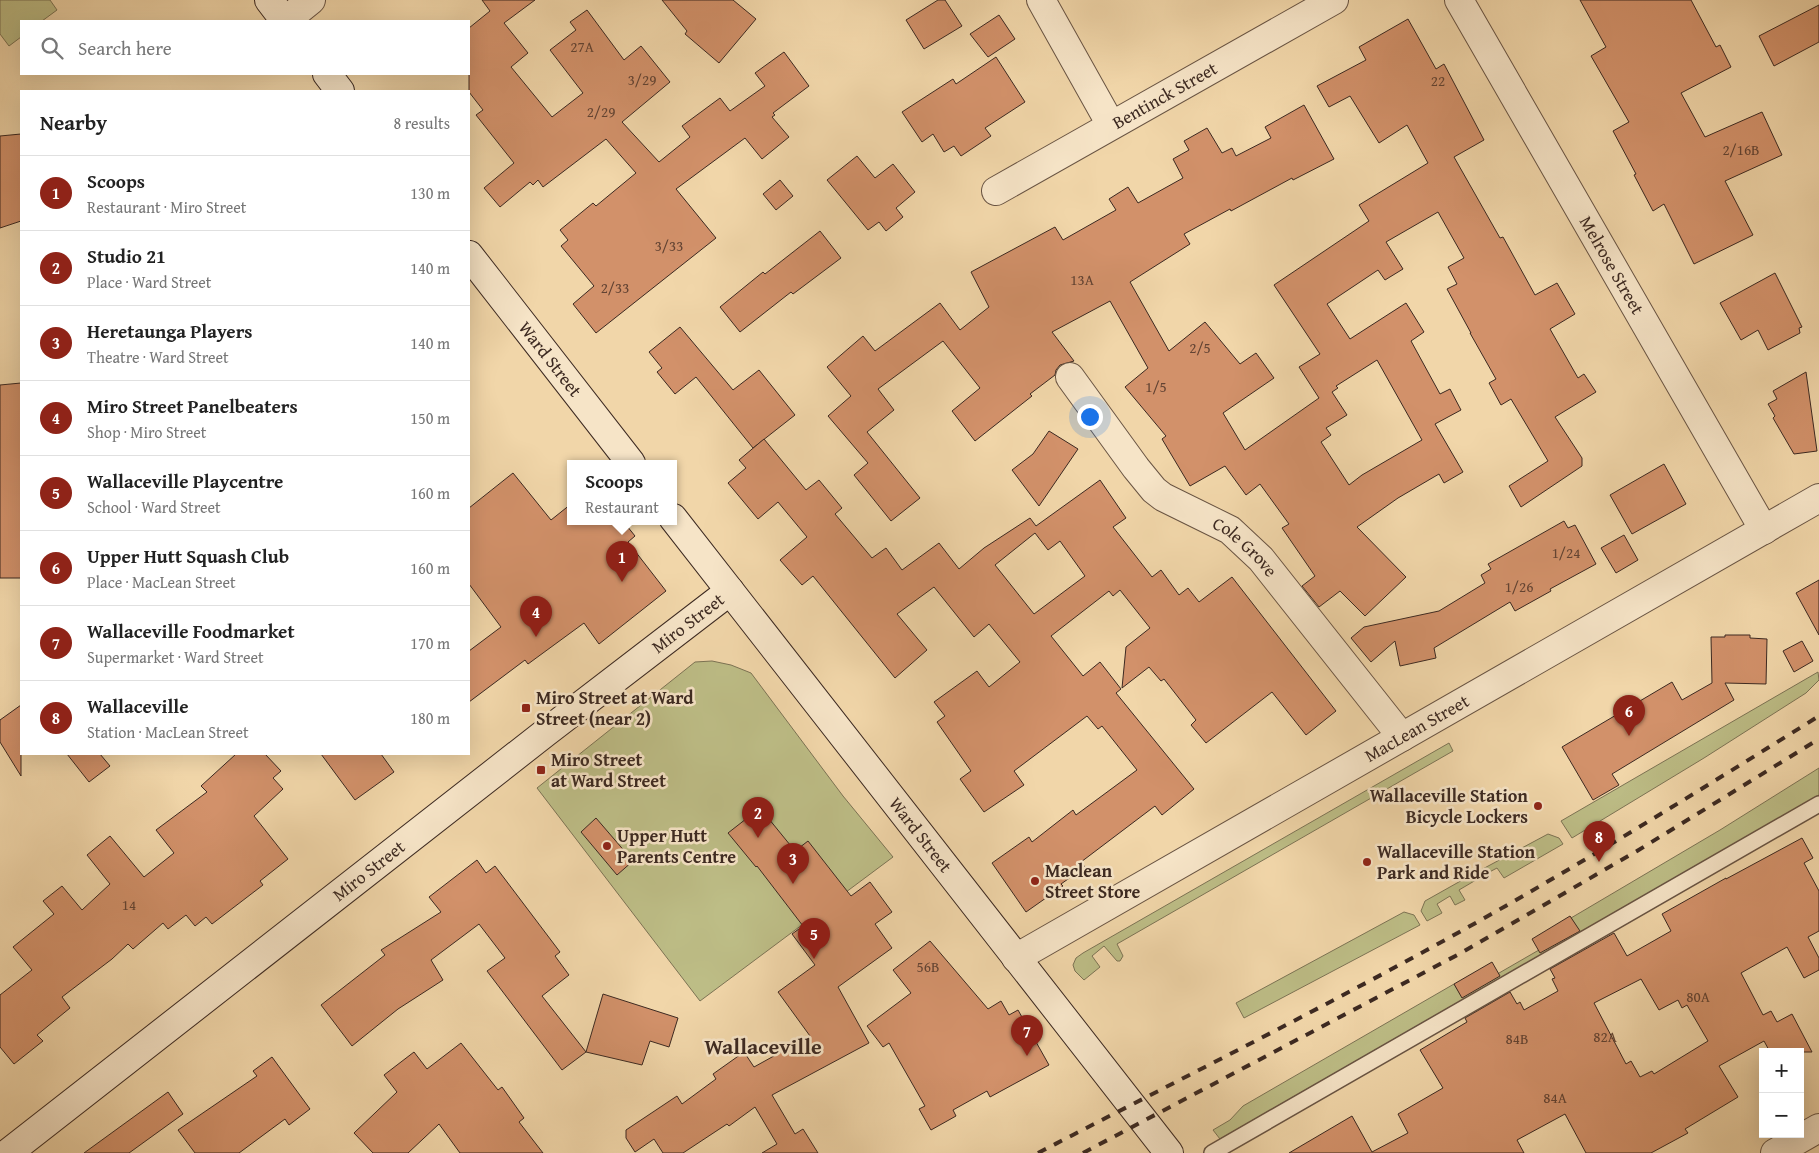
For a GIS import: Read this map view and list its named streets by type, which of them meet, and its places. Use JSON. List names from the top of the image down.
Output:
{
  "streets": {
    "street": [
      "Bentinck Street",
      "Melrose Street",
      "Ward Street",
      "Cole Grove",
      "Miro Street",
      "MacLean Street"
    ]
  },
  "crossings": [
    ["Melrose Street", "MacLean Street"],
    ["Ward Street", "Miro Street"],
    ["Ward Street", "MacLean Street"],
    ["Cole Grove", "MacLean Street"]
  ],
  "districts": ["Wallaceville"],
  "places": {
    "transit": ["Miro Street at Ward Street (near 2)", "Miro Street at Ward Street"],
    "other": [
      "Wallaceville Station Bicycle Lockers",
      "Upper Hutt Parents Centre",
      "Wallaceville Station Park and Ride",
      "Maclean Street Store"
    ]
  },
  "house_numbers": [
    "27A",
    "3/29",
    "22",
    "2/29",
    "2/16B",
    "3/33",
    "13A",
    "2/33",
    "2/5",
    "1/5",
    "1/24",
    "1/26",
    "14",
    "56B",
    "80A",
    "82A",
    "84B",
    "84A"
  ],
  "page": {
    "search": "Search here",
    "heading": ["Nearby", "8 results"],
    "list": [
      {
        "mark": "1",
        "name": "Scoops",
        "note": "Restaurant · Miro Street",
        "value": "130 m"
      },
      {
        "mark": "2",
        "name": "Studio 21",
        "note": "Place · Ward Street",
        "value": "140 m"
      },
      {
        "mark": "3",
        "name": "Heretaunga Players",
        "note": "Theatre · Ward Street",
        "value": "140 m"
      },
      {
        "mark": "4",
        "name": "Miro Street Panelbeaters",
        "note": "Shop · Miro Street",
        "value": "150 m"
      },
      {
        "mark": "5",
        "name": "Wallaceville Playcentre",
        "note": "School · Ward Street",
        "value": "160 m"
      },
      {
        "mark": "6",
        "name": "Upper Hutt Squash Club",
        "note": "Place · MacLean Street",
        "value": "160 m"
      },
      {
        "mark": "7",
        "name": "Wallaceville Foodmarket",
        "note": "Supermarket · Ward Street",
        "value": "170 m"
      },
      {
        "mark": "8",
        "name": "Wallaceville",
        "note": "Station · MacLean Street",
        "value": "180 m"
      }
    ],
    "popup": ["Scoops", "Restaurant"],
    "pins": [
      "1",
      "4",
      "6",
      "2",
      "8",
      "3",
      "5",
      "7"
    ],
    "map_buttons": ["+", "−"]
  }
}
